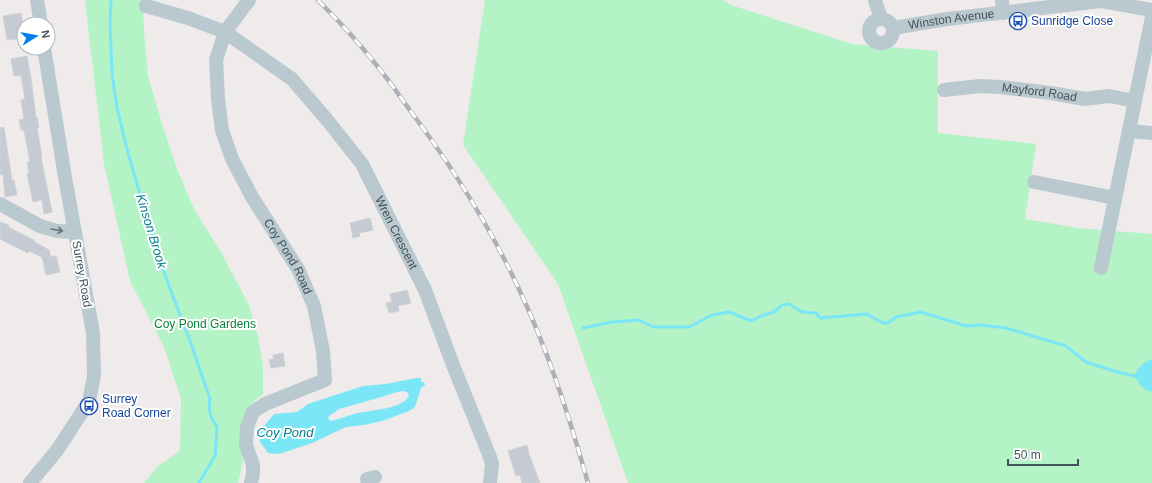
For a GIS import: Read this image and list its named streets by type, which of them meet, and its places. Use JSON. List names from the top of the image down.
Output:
{
  "streets": {
    "street": [
      "Winston Avenue",
      "Mayford Road",
      "Wren Crescent",
      "Coy Pond Road",
      "Surrey Road"
    ]
  },
  "crossings": [
    ["Wren Crescent", "Coy Pond Road"]
  ],
  "water": ["Kinson Brook", "Coy Pond"],
  "parks": ["Coy Pond Gardens"],
  "places": {
    "bus stop": ["Sunridge Close", "Surrey Road Corner"]
  },
  "scale_bar": "50 m",
  "north": "right"
}
